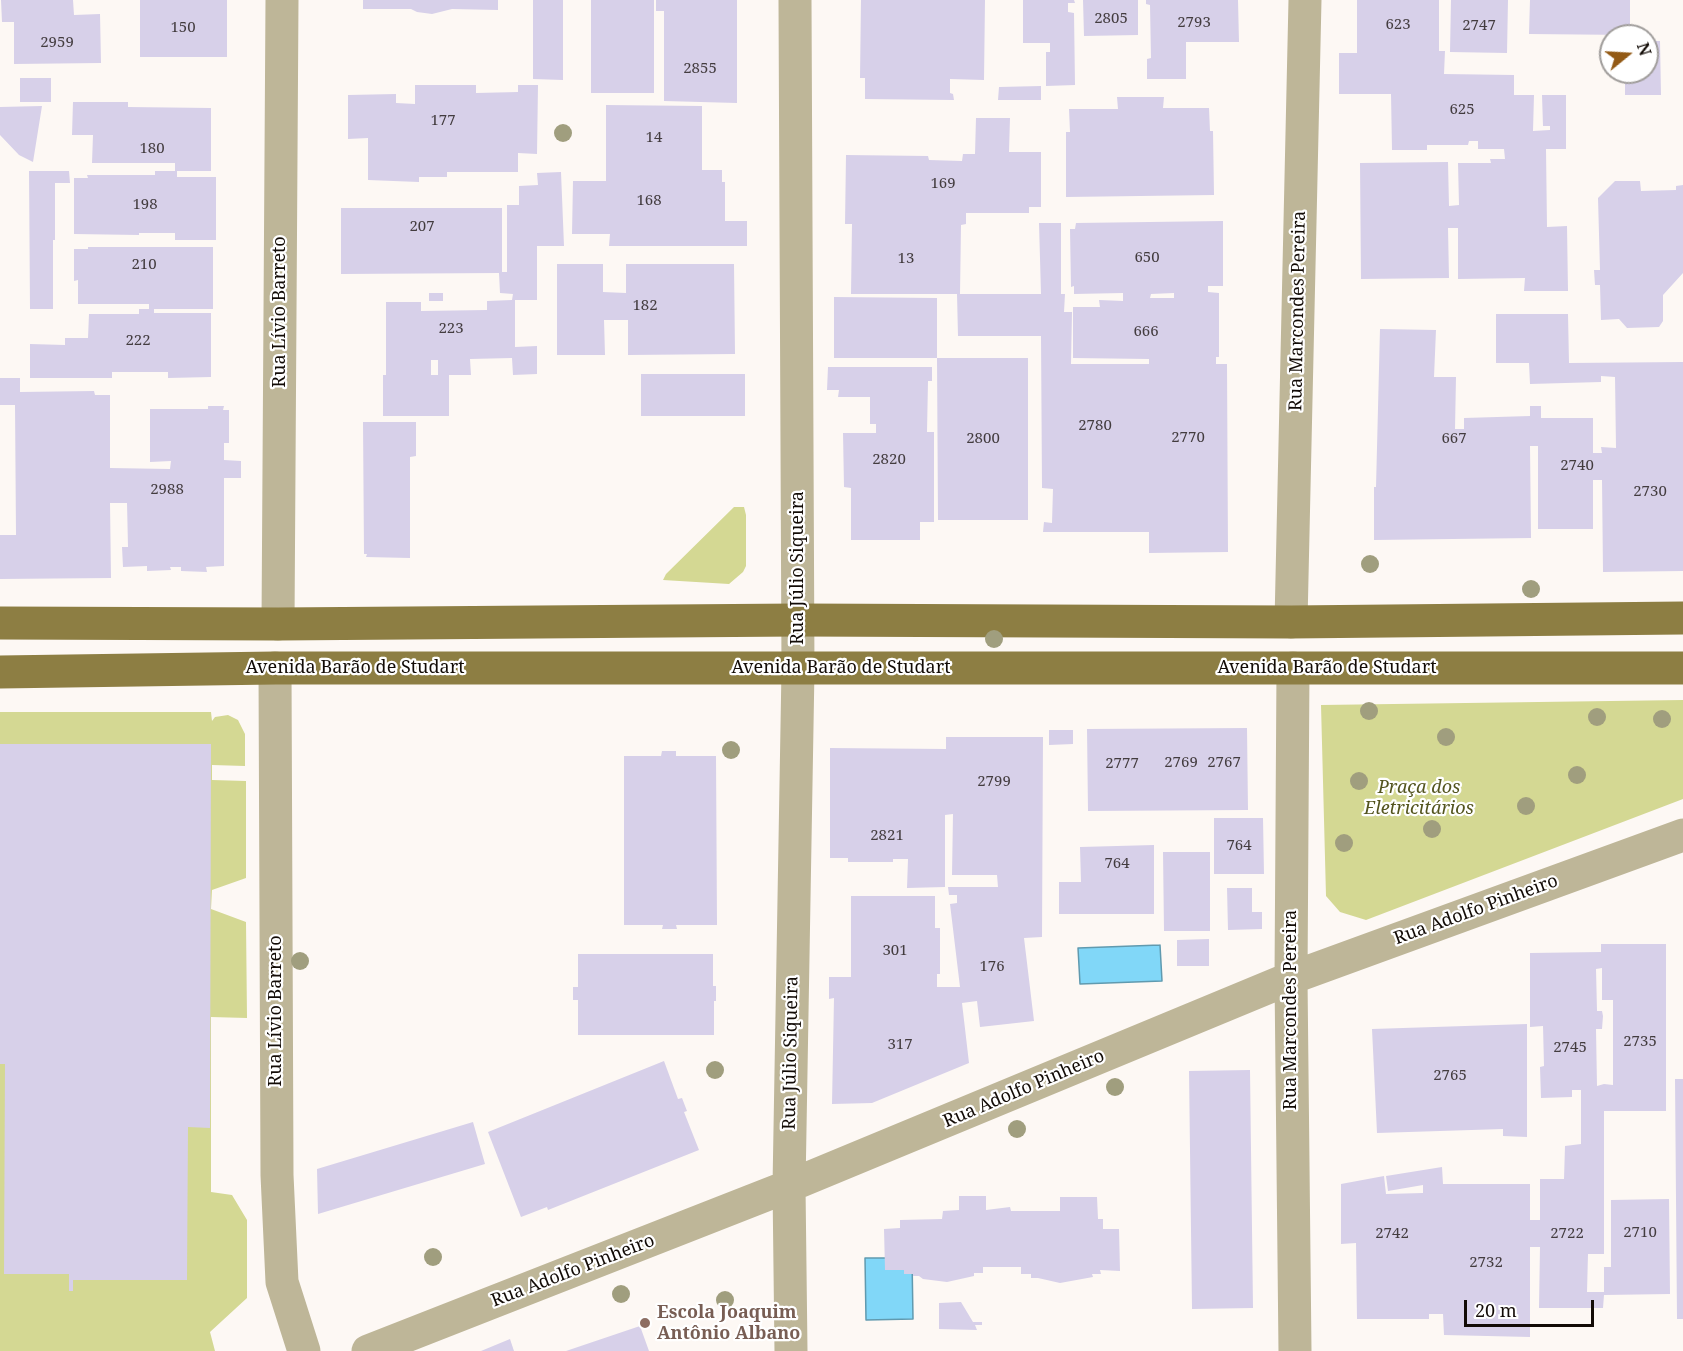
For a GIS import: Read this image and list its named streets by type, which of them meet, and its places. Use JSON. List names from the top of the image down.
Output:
{
  "streets": {
    "main road": ["Avenida Barão de Studart"],
    "street": [
      "Rua Marcondes Pereira",
      "Rua Lívio Barreto",
      "Rua Júlio Siqueira",
      "Rua Adolfo Pinheiro"
    ]
  },
  "crossings": [
    ["Rua Marcondes Pereira", "Avenida Barão de Studart"],
    ["Rua Marcondes Pereira", "Rua Adolfo Pinheiro"],
    ["Rua Lívio Barreto", "Avenida Barão de Studart"],
    ["Rua Júlio Siqueira", "Avenida Barão de Studart"],
    ["Rua Júlio Siqueira", "Rua Adolfo Pinheiro"]
  ],
  "parks": ["Praça dos Eletricitários"],
  "places": ["Escola Joaquim Antônio Albano"],
  "house_numbers": [
    "2805",
    "2793",
    "623",
    "2747",
    "150",
    "2959",
    "2855",
    "625",
    "177",
    "14",
    "180",
    "169",
    "168",
    "198",
    "207",
    "650",
    "13",
    "210",
    "182",
    "223",
    "666",
    "222",
    "2780",
    "2770",
    "2800",
    "667",
    "2820",
    "2740",
    "2988",
    "2730",
    "2769",
    "2767",
    "2777",
    "2799",
    "2821",
    "764",
    "764",
    "301",
    "176",
    "2735",
    "317",
    "2745",
    "2765",
    "2710",
    "2742",
    "2722",
    "2732"
  ],
  "scale_bar": "20 m",
  "north": "right"
}
